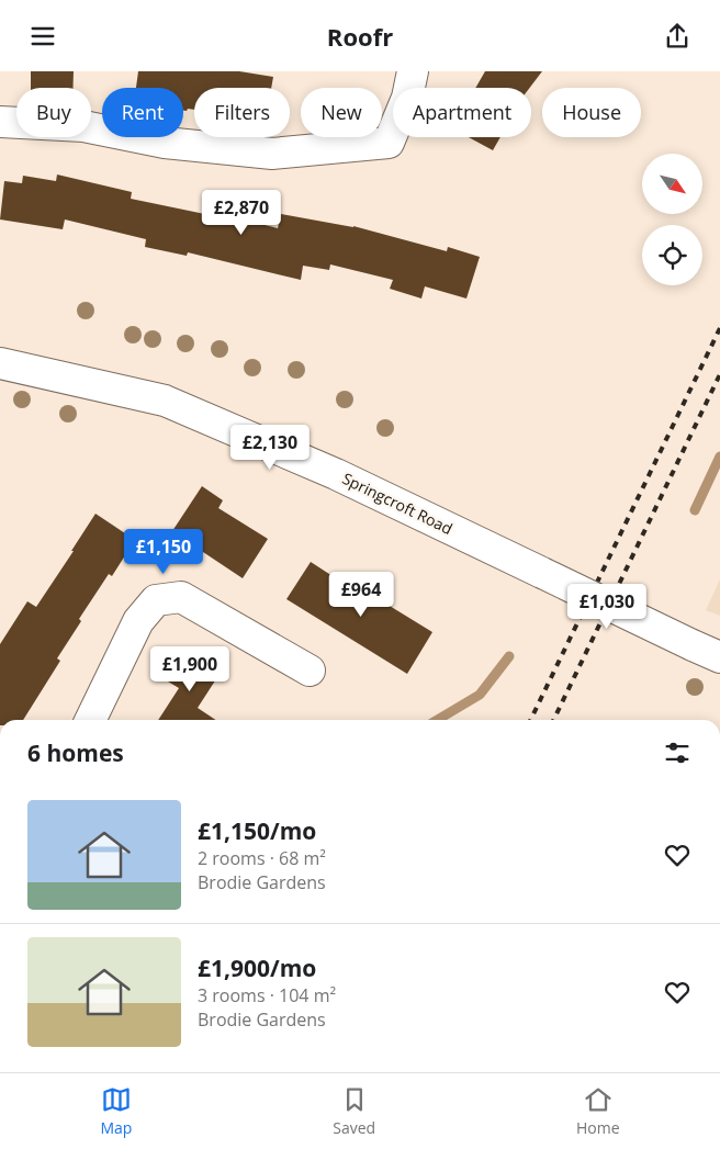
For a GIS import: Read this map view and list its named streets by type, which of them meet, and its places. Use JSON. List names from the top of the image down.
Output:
{
  "streets": {
    "street": ["Springcroft Road"]
  },
  "north": "bottom right",
  "page": {
    "header": "Roofr",
    "chip": [
      "Buy",
      "Rent",
      "Filters",
      "New",
      "Apartment",
      "House"
    ],
    "price": [
      "£2,870",
      "£2,130",
      "£1,150",
      "£964",
      "£1,030",
      "£1,900"
    ],
    "heading": "6 homes",
    "list": [
      {
        "name": "£1,150/mo",
        "note": "2 rooms · 68 m² · Brodie Gardens"
      },
      {
        "name": "£1,900/mo",
        "note": "3 rooms · 104 m² · Brodie Gardens"
      }
    ],
    "tabs": ["Map", "Saved", "Home"]
  }
}
